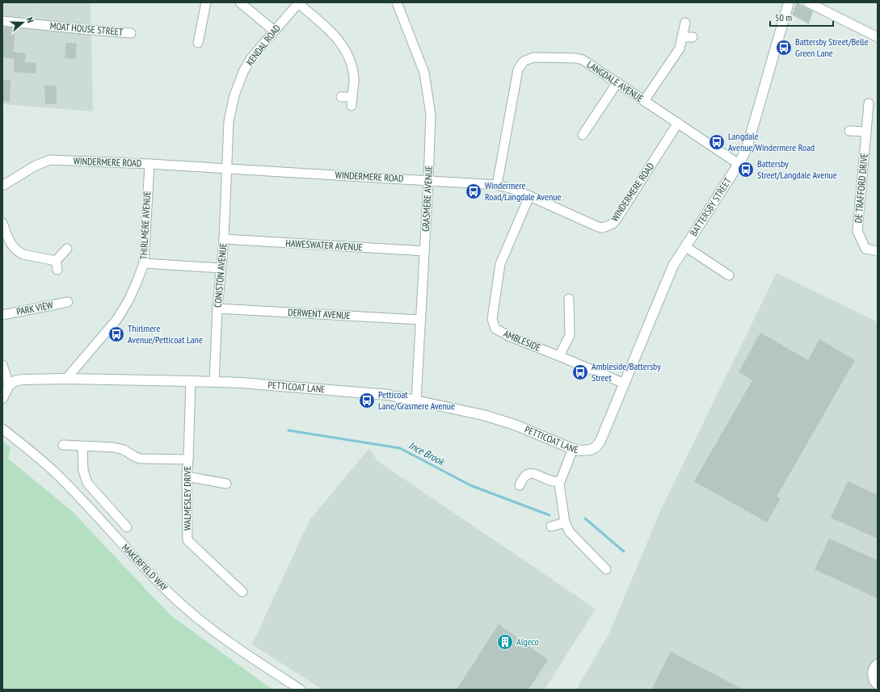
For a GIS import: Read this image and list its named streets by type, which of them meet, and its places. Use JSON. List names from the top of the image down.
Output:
{
  "streets": {
    "street": [
      "MOAT HOUSE STREET",
      "KENDAL ROAD",
      "LANGDALE AVENUE",
      "WINDERMERE ROAD",
      "DE TRAFFORD DRIVE",
      "GRASMERE AVENUE",
      "BATTERSBY STREET",
      "THIRLMERE AVENUE",
      "HAWESWATER AVENUE",
      "CONISTON AVENUE",
      "PARK VIEW",
      "DERWENT AVENUE",
      "AMBLESIDE",
      "PETTICOAT LANE",
      "WALMESLEY DRIVE",
      "MAKERFIELD WAY"
    ]
  },
  "crossings": [
    ["KENDAL ROAD", "WINDERMERE ROAD"],
    ["KENDAL ROAD", "CONISTON AVENUE"],
    ["LANGDALE AVENUE", "WINDERMERE ROAD"],
    ["LANGDALE AVENUE", "BATTERSBY STREET"],
    ["WINDERMERE ROAD", "GRASMERE AVENUE"],
    ["WINDERMERE ROAD", "THIRLMERE AVENUE"],
    ["WINDERMERE ROAD", "CONISTON AVENUE"],
    ["WINDERMERE ROAD", "AMBLESIDE"],
    ["GRASMERE AVENUE", "HAWESWATER AVENUE"],
    ["GRASMERE AVENUE", "DERWENT AVENUE"],
    ["GRASMERE AVENUE", "PETTICOAT LANE"],
    ["BATTERSBY STREET", "AMBLESIDE"],
    ["BATTERSBY STREET", "PETTICOAT LANE"],
    ["THIRLMERE AVENUE", "PETTICOAT LANE"],
    ["HAWESWATER AVENUE", "CONISTON AVENUE"],
    ["CONISTON AVENUE", "DERWENT AVENUE"],
    ["CONISTON AVENUE", "PETTICOAT LANE"],
    ["PETTICOAT LANE", "WALMESLEY DRIVE"]
  ],
  "water": ["Ince Brook"],
  "places": {
    "bus stop": [
      "Battersby Street/Belle Green Lane",
      "Langdale Avenue/Windermere Road",
      "Battersby Street/Langdale Avenue",
      "Windermere Road/Langdale Avenue",
      "Thirlmere Avenue/Petticoat Lane",
      "Ambleside/Battersby Street",
      "Petticoat Lane/Grasmere Avenue"
    ],
    "building": ["Algeco"]
  },
  "scale_bar": "50 m",
  "north": "right"
}
